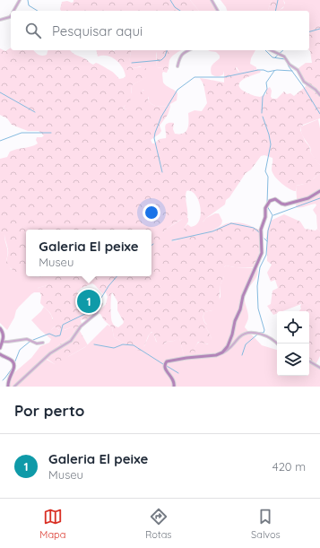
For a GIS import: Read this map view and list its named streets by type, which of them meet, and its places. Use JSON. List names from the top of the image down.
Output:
{
  "page": {
    "search": "Pesquisar aqui",
    "popup": ["Galeria El peixe", "Museu"],
    "pins": "1",
    "heading": "Por perto",
    "list": [
      {
        "mark": "1",
        "name": "Galeria El peixe",
        "note": "Museu",
        "value": "420 m"
      }
    ],
    "nav": ["Mapa", "Rotas", "Salvos"]
  }
}
